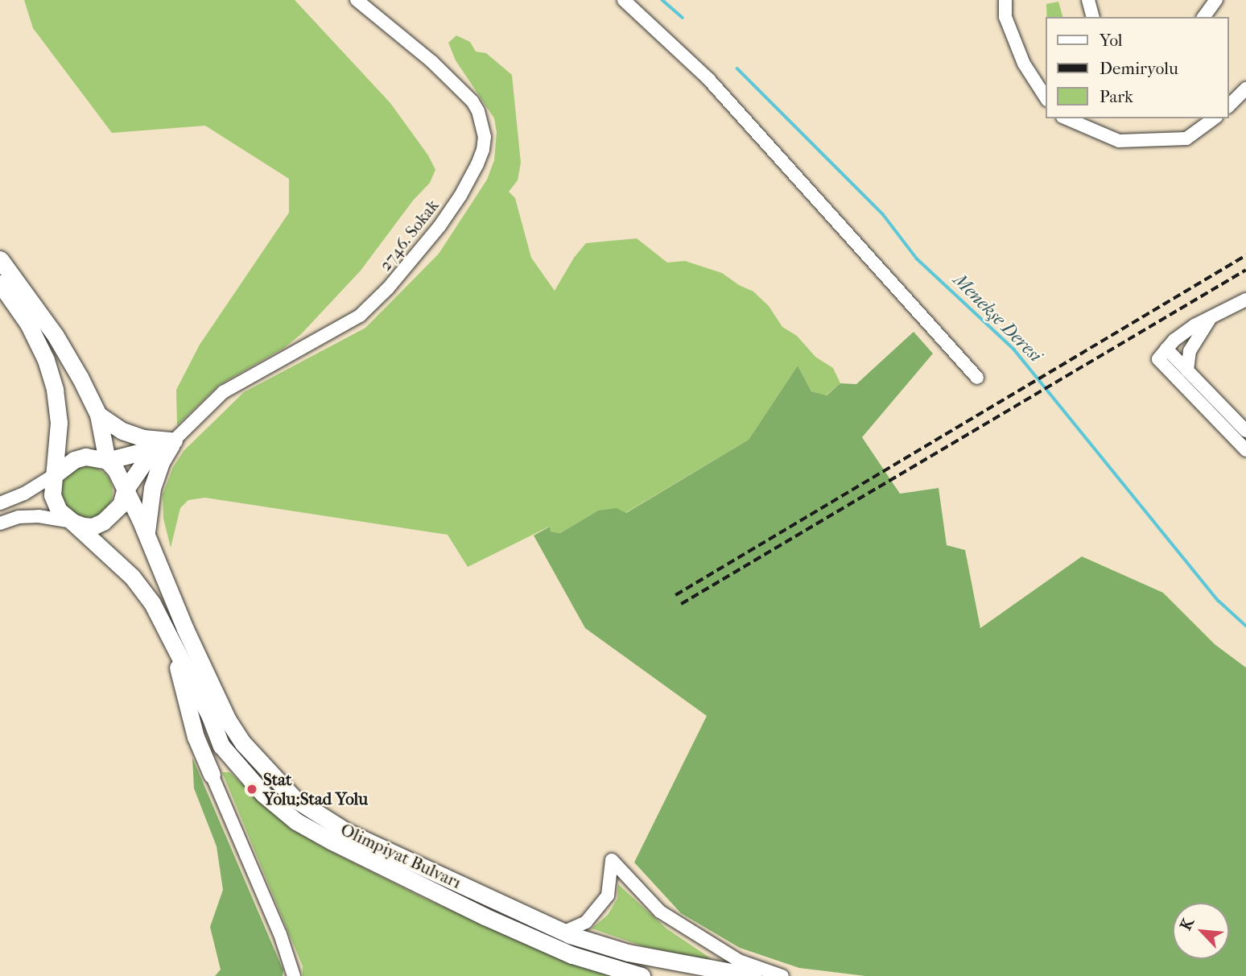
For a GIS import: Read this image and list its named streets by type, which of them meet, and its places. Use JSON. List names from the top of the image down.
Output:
{
  "streets": {
    "main road": ["Olimpiyat Bulvarı"],
    "street": ["2746. Sokak"]
  },
  "water": ["Menekşe Deresi"],
  "places": ["Stat Yolu;Stad Yolu"],
  "legend": ["Yol", "Demiryolu", "Park"],
  "north": "top left"
}
